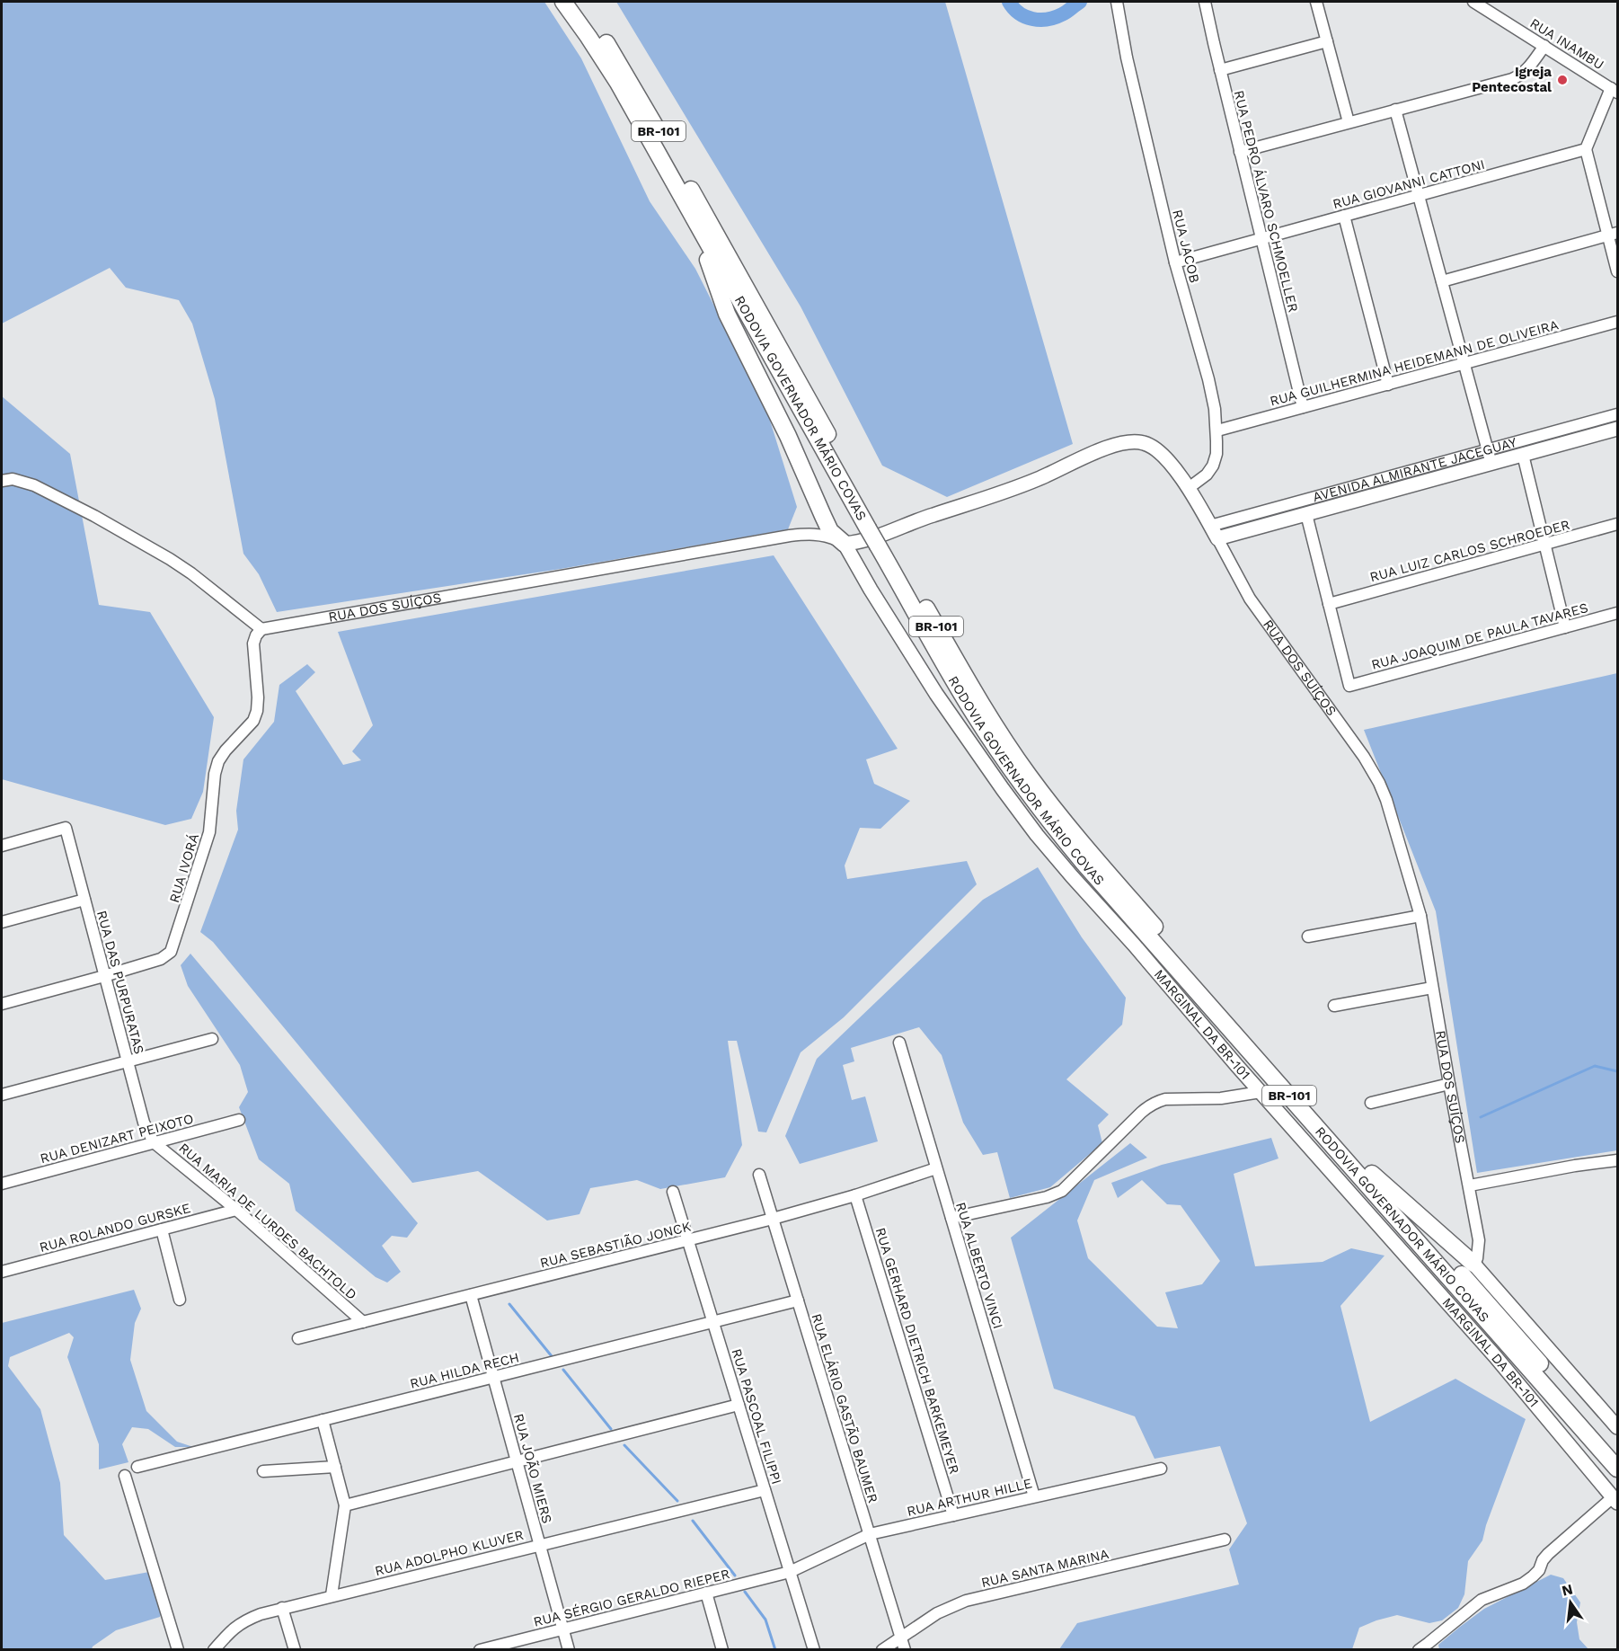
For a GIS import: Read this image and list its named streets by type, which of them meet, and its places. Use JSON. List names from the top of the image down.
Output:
{
  "streets": {
    "highway": ["BR-101", "RODOVIA GOVERNADOR MÁRIO COVAS"],
    "main road": ["AVENIDA ALMIRANTE JACEGUAY", "RUA DOS SUÍÇOS", "MARGINAL DA BR-101"],
    "street": [
      "RUA INAMBU",
      "RUA GIOVANNI CATTONI",
      "RUA PEDRO ÁLVARO SCHMOELLER",
      "RUA JACOB",
      "RUA GUILHERMINA HEIDEMANN DE OLIVEIRA",
      "RUA LUIZ CARLOS SCHROEDER",
      "RUA JOAQUIM DE PAULA TAVARES",
      "RUA IVORÁ",
      "RUA DAS PURPURATAS",
      "RUA DENIZART PEIXOTO",
      "RUA MARIA DE LURDES BACHTOLD",
      "RUA ROLANDO GURSKE",
      "RUA SEBASTIÃO JONCK",
      "RUA ALBERTO VINCI",
      "RUA GERHARD DIETRICH BARKEMEYER",
      "RUA HILDA RECH",
      "RUA ELÁRIO GASTÃO BAUMER",
      "RUA PASCOAL FILIPPI",
      "RUA JOÃO MIERS",
      "RUA ARTHUR HILLE",
      "RUA ADOLPHO KLUVER",
      "RUA SANTA MARINA",
      "RUA SÉRGIO GERALDO RIEPER"
    ]
  },
  "crossings": [
    ["RUA GIOVANNI CATTONI", "RUA PEDRO ÁLVARO SCHMOELLER"],
    ["RUA GIOVANNI CATTONI", "RUA JACOB"],
    ["RUA PEDRO ÁLVARO SCHMOELLER", "RUA GUILHERMINA HEIDEMANN DE OLIVEIRA"],
    ["RUA JACOB", "RUA GUILHERMINA HEIDEMANN DE OLIVEIRA"],
    ["RUA JACOB", "RUA DOS SUÍÇOS"],
    ["AVENIDA ALMIRANTE JACEGUAY", "RUA DOS SUÍÇOS"],
    ["RUA LUIZ CARLOS SCHROEDER", "RUA JOAQUIM DE PAULA TAVARES"],
    ["RUA DOS SUÍÇOS", "RUA IVORÁ"],
    ["RUA DOS SUÍÇOS", "MARGINAL DA BR-101"],
    ["RUA IVORÁ", "RUA DAS PURPURATAS"],
    ["RUA DAS PURPURATAS", "RUA DENIZART PEIXOTO"],
    ["RUA DAS PURPURATAS", "RUA MARIA DE LURDES BACHTOLD"],
    ["RUA DENIZART PEIXOTO", "RUA MARIA DE LURDES BACHTOLD"],
    ["RUA MARIA DE LURDES BACHTOLD", "RUA ROLANDO GURSKE"],
    ["RUA MARIA DE LURDES BACHTOLD", "RUA SEBASTIÃO JONCK"],
    ["RUA SEBASTIÃO JONCK", "RUA ALBERTO VINCI"],
    ["RUA SEBASTIÃO JONCK", "RUA GERHARD DIETRICH BARKEMEYER"],
    ["RUA SEBASTIÃO JONCK", "RUA ELÁRIO GASTÃO BAUMER"],
    ["RUA SEBASTIÃO JONCK", "RUA PASCOAL FILIPPI"],
    ["RUA SEBASTIÃO JONCK", "RUA JOÃO MIERS"],
    ["RUA ALBERTO VINCI", "RUA ARTHUR HILLE"],
    ["RUA GERHARD DIETRICH BARKEMEYER", "RUA ARTHUR HILLE"],
    ["RUA HILDA RECH", "RUA ELÁRIO GASTÃO BAUMER"],
    ["RUA HILDA RECH", "RUA PASCOAL FILIPPI"],
    ["RUA HILDA RECH", "RUA JOÃO MIERS"],
    ["RUA ELÁRIO GASTÃO BAUMER", "RUA ARTHUR HILLE"],
    ["RUA ELÁRIO GASTÃO BAUMER", "RUA SANTA MARINA"],
    ["RUA PASCOAL FILIPPI", "RUA ARTHUR HILLE"],
    ["RUA PASCOAL FILIPPI", "RUA ADOLPHO KLUVER"],
    ["RUA PASCOAL FILIPPI", "RUA SÉRGIO GERALDO RIEPER"],
    ["RUA JOÃO MIERS", "RUA ADOLPHO KLUVER"],
    ["RUA JOÃO MIERS", "RUA SÉRGIO GERALDO RIEPER"],
    ["RUA ARTHUR HILLE", "RUA SÉRGIO GERALDO RIEPER"]
  ],
  "places": ["Igreja Pentecostal"],
  "north": "top"
}
